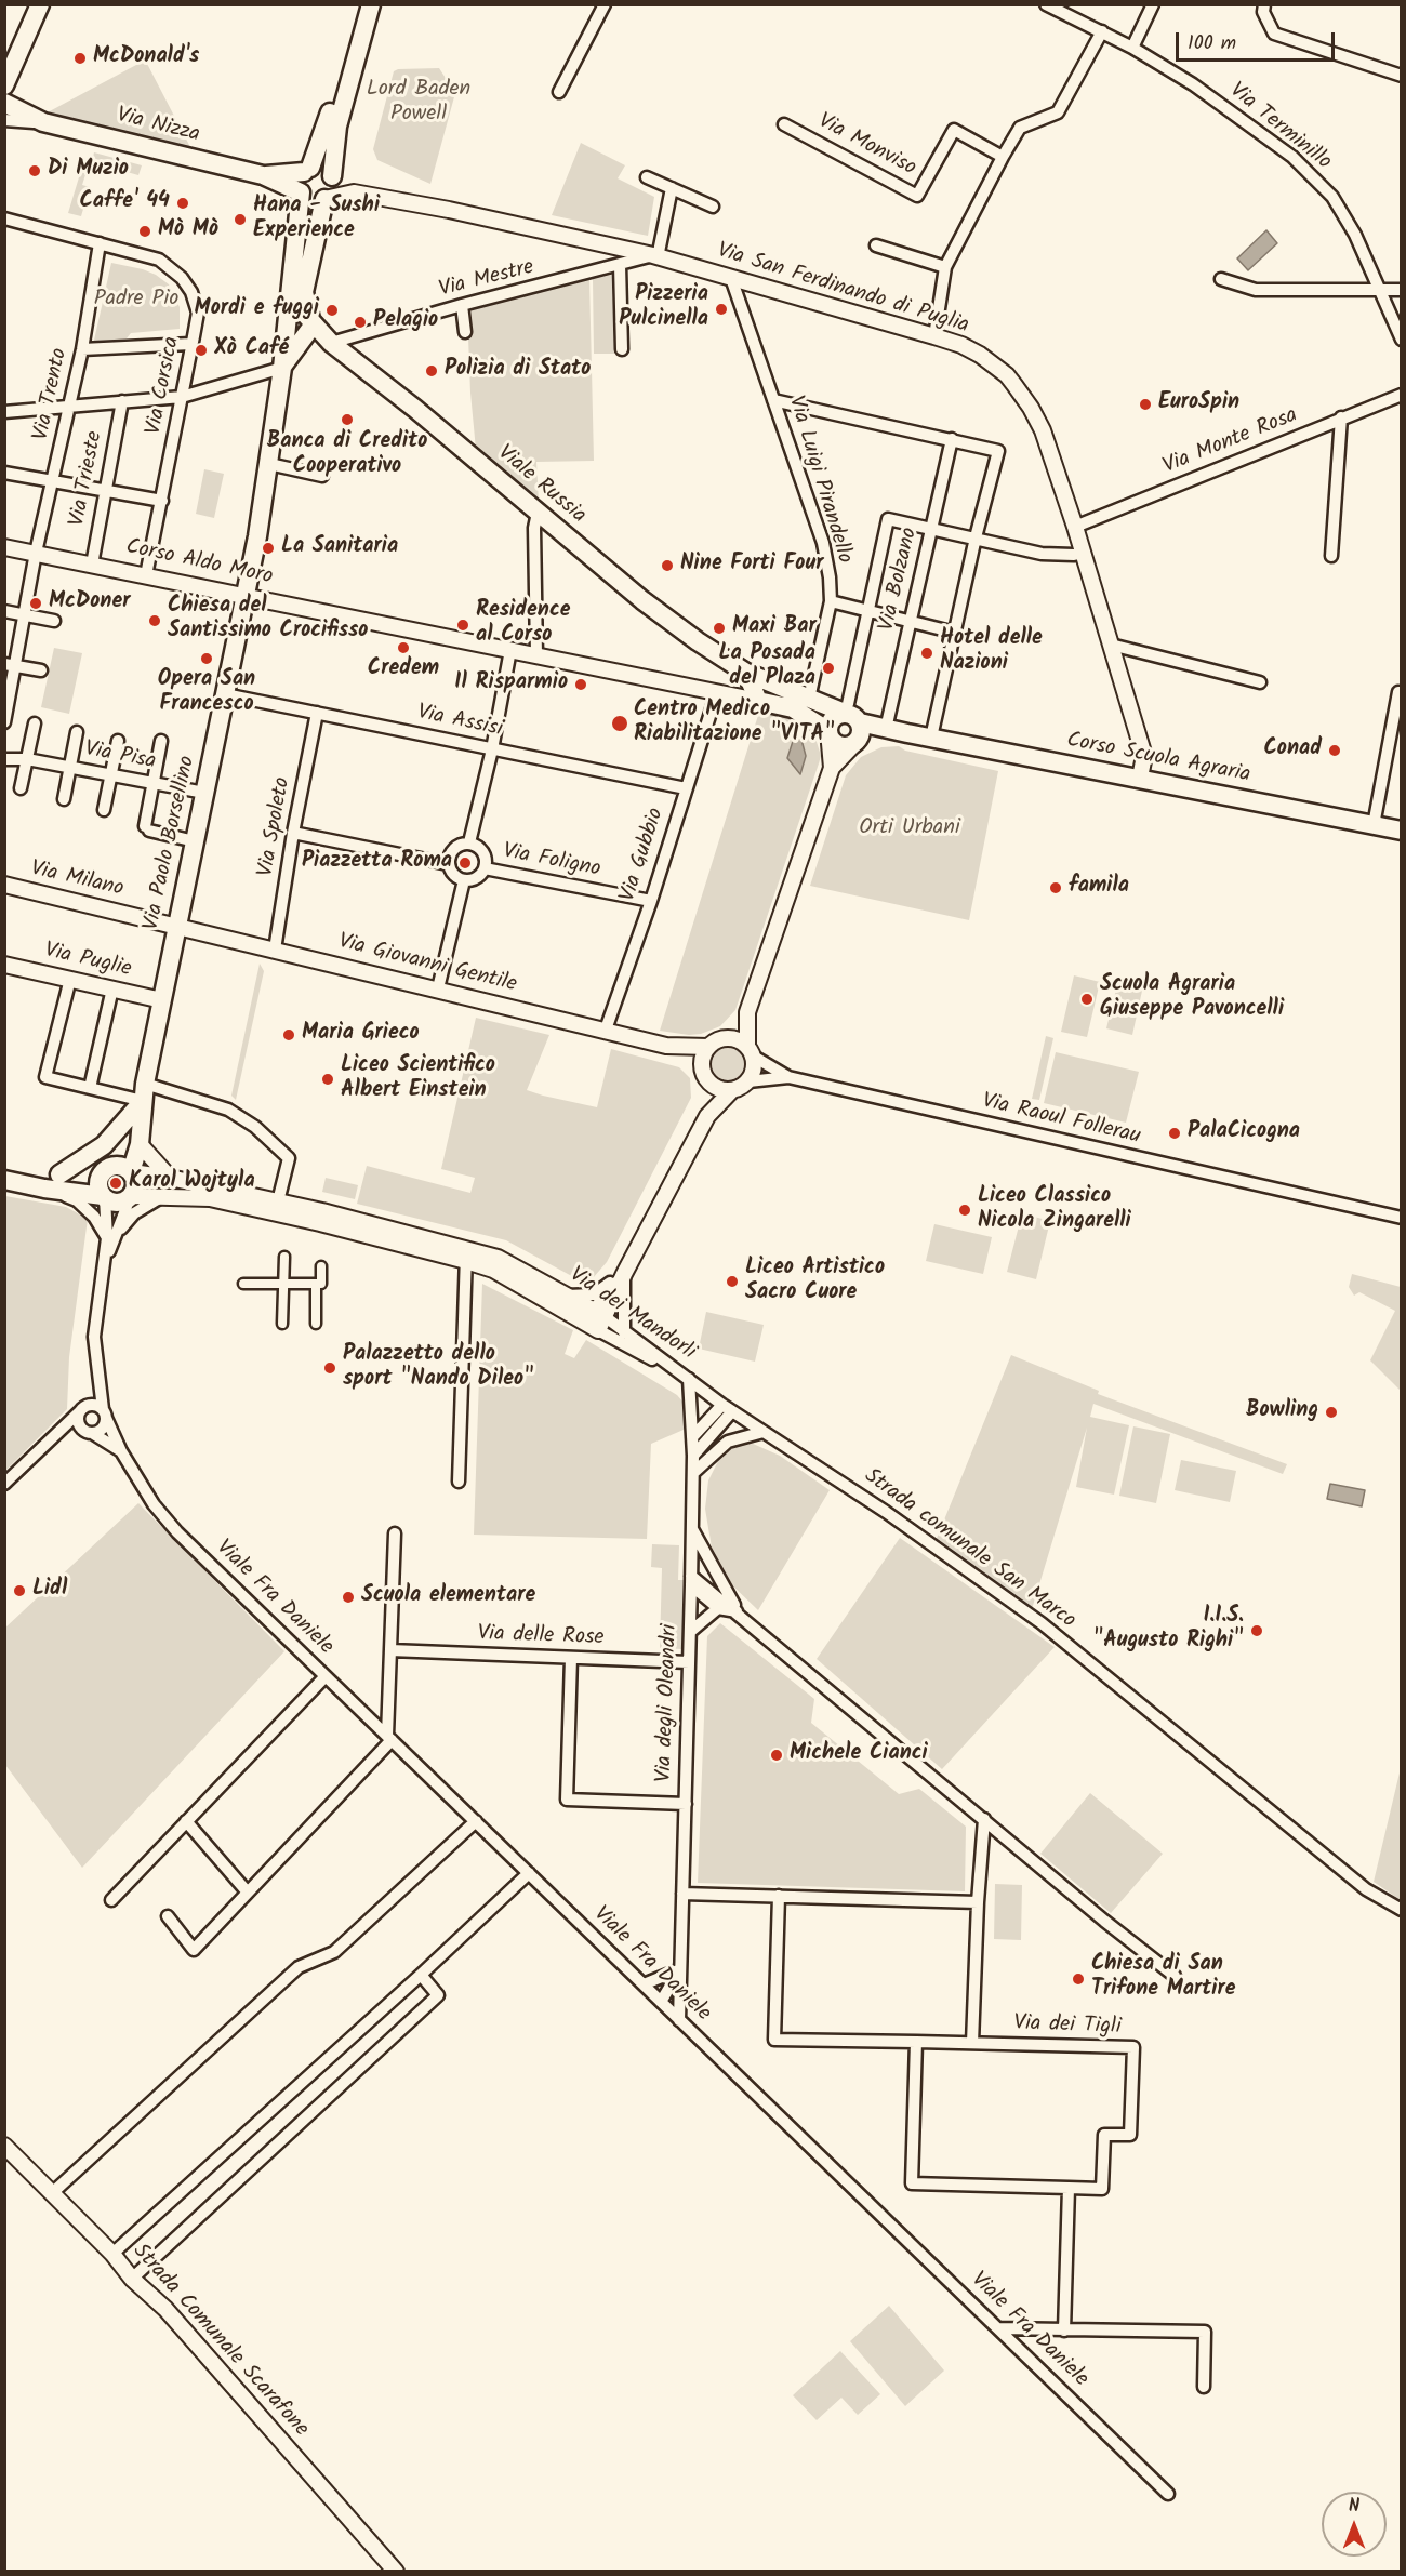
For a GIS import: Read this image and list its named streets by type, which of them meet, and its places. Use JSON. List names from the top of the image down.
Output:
{
  "streets": {
    "main road": [
      "Via Nizza",
      "Viale Russia",
      "Corso Aldo Moro",
      "Corso Scuola Agraria",
      "Via Paolo Borsellino"
    ],
    "street": [
      "Via Terminillo",
      "Via Monviso",
      "Via Mestre",
      "Via San Ferdinando di Puglia",
      "Via Corsica",
      "Via Trento",
      "Via Monte Rosa",
      "Via Trieste",
      "Via Luigi Pirandello",
      "Via Bolzano",
      "Via Assisi",
      "Via Pisa",
      "Via Spoleto",
      "Via Gubbio",
      "Via Foligno",
      "Via Milano",
      "Via Puglie",
      "Via Giovanni Gentile",
      "Via Raoul Follerau",
      "Via dei Mandorli",
      "Strada comunale San Marco",
      "Viale Fra Daniele",
      "Via delle Rose",
      "Via degli Oleandri",
      "Via dei Tigli",
      "Strada Comunale Scarafone"
    ]
  },
  "crossings": [
    ["Via Nizza", "Via San Ferdinando di Puglia"],
    ["Via Nizza", "Via Paolo Borsellino"],
    ["Via Mestre", "Via San Ferdinando di Puglia"],
    ["Via Mestre", "Viale Russia"],
    ["Via San Ferdinando di Puglia", "Via Monte Rosa"],
    ["Via San Ferdinando di Puglia", "Via Luigi Pirandello"],
    ["Via San Ferdinando di Puglia", "Corso Scuola Agraria"],
    ["Via San Ferdinando di Puglia", "Via Paolo Borsellino"],
    ["Via Corsica", "Via Trento"],
    ["Via Corsica", "Corso Aldo Moro"],
    ["Via Trento", "Corso Aldo Moro"],
    ["Via Trieste", "Corso Aldo Moro"],
    ["Via Luigi Pirandello", "Viale Russia"],
    ["Viale Russia", "Corso Aldo Moro"],
    ["Viale Russia", "Corso Scuola Agraria"],
    ["Viale Russia", "Via Paolo Borsellino"],
    ["Corso Aldo Moro", "Corso Scuola Agraria"],
    ["Corso Aldo Moro", "Via Paolo Borsellino"],
    ["Corso Aldo Moro", "Via Gubbio"],
    ["Via Bolzano", "Corso Scuola Agraria"],
    ["Via Assisi", "Via Spoleto"],
    ["Via Assisi", "Via Paolo Borsellino"],
    ["Via Assisi", "Via Gubbio"],
    ["Via Pisa", "Via Paolo Borsellino"],
    ["Via Spoleto", "Via Giovanni Gentile"],
    ["Via Paolo Borsellino", "Via Milano"],
    ["Via Paolo Borsellino", "Via Puglie"],
    ["Via Paolo Borsellino", "Via Giovanni Gentile"],
    ["Via Gubbio", "Via Foligno"],
    ["Via Gubbio", "Via Giovanni Gentile"],
    ["Via Milano", "Via Giovanni Gentile"],
    ["Via Giovanni Gentile", "Via Raoul Follerau"],
    ["Via dei Mandorli", "Strada comunale San Marco"],
    ["Via dei Mandorli", "Viale Fra Daniele"],
    ["Via dei Mandorli", "Via degli Oleandri"],
    ["Strada comunale San Marco", "Via degli Oleandri"],
    ["Viale Fra Daniele", "Via degli Oleandri"],
    ["Via delle Rose", "Via degli Oleandri"]
  ],
  "parks": ["Lord Baden Powell", "Padre Pio", "Orti Urbani"],
  "places": [
    "McDonald's",
    "Di Muzio",
    "Caffe' 44",
    "Hana - Sushi Experience",
    "Mò Mò",
    "Pizzeria Pulcinella",
    "Mordi e fuggi",
    "Pelagio",
    "Xò Café",
    "Polizia di Stato",
    "EuroSpin",
    "Banca di Credito Cooperativo",
    "La Sanitaria",
    "Nine Forti Four",
    "McDoner",
    "Chiesa del Santissimo Crocifisso",
    "Residence al Corso",
    "Maxi Bar",
    "Credem",
    "Hotel delle Nazioni",
    "Opera San Francesco",
    "La Posada del Plaza",
    "Il Risparmio",
    "Centro Medico Riabilitazione \"VITA\"",
    "Conad",
    "Piazzetta Roma",
    "famila",
    "Scuola Agraria Giuseppe Pavoncelli",
    "Maria Grieco",
    "Liceo Scientifico Albert Einstein",
    "PalaCicogna",
    "Karol Wojtyla",
    "Liceo Classico Nicola Zingarelli",
    "Liceo Artistico Sacro Cuore",
    "Palazzetto dello sport \"Nando Dileo\"",
    "Bowling",
    "Lidl",
    "Scuola elementare",
    "I.I.S. \"Augusto Righi\"",
    "Michele Cianci",
    "Chiesa di San Trifone Martire"
  ],
  "scale_bar": "100 m",
  "north": "top"
}
